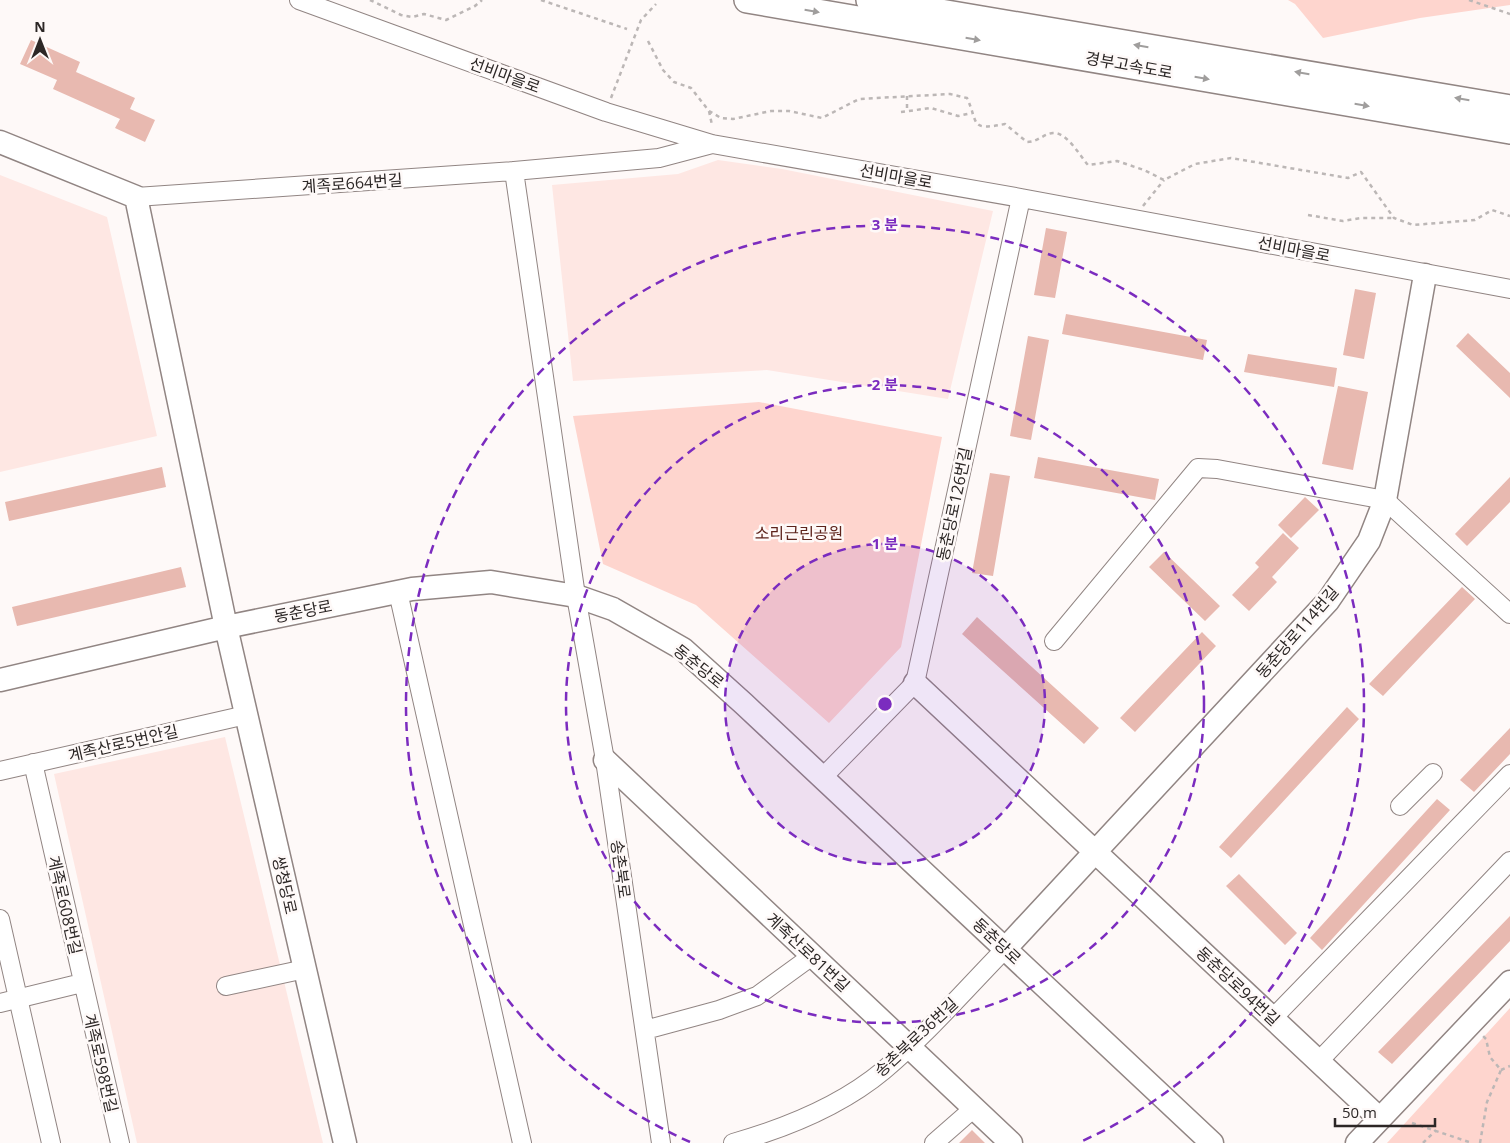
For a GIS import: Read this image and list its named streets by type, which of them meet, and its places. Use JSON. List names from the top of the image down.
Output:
{
  "streets": {
    "highway": ["경부고속도로"],
    "main road": [
      "계족로664번길",
      "동춘당로",
      "동춘당로114번길",
      "쌍청당로",
      "계족산로81번길",
      "동춘당로94번길"
    ],
    "street": [
      "선비마을로",
      "동춘당로126번길",
      "계족산로5번안길",
      "송촌북로",
      "계족로608번길",
      "송촌북로36번길",
      "계족로598번길"
    ]
  },
  "crossings": [
    ["선비마을로", "계족로664번길"],
    ["선비마을로", "동춘당로126번길"],
    ["선비마을로", "동춘당로114번길"],
    ["계족로664번길", "송촌북로"],
    ["계족로664번길", "쌍청당로"],
    ["동춘당로", "동춘당로114번길"],
    ["동춘당로", "송촌북로"],
    ["동춘당로", "쌍청당로"],
    ["동춘당로", "송촌북로36번길"],
    ["동춘당로114번길", "동춘당로94번길"],
    ["동춘당로114번길", "송촌북로36번길"],
    ["계족산로5번안길", "쌍청당로"],
    ["계족산로5번안길", "계족로608번길"],
    ["송촌북로", "계족산로81번길"],
    ["계족로608번길", "계족로598번길"],
    ["계족산로81번길", "송촌북로36번길"]
  ],
  "parks": ["소리근린공원"],
  "scale_bar": "50 m",
  "north": "top",
  "rings": ["3 분", "2 분", "1 분"]
}
